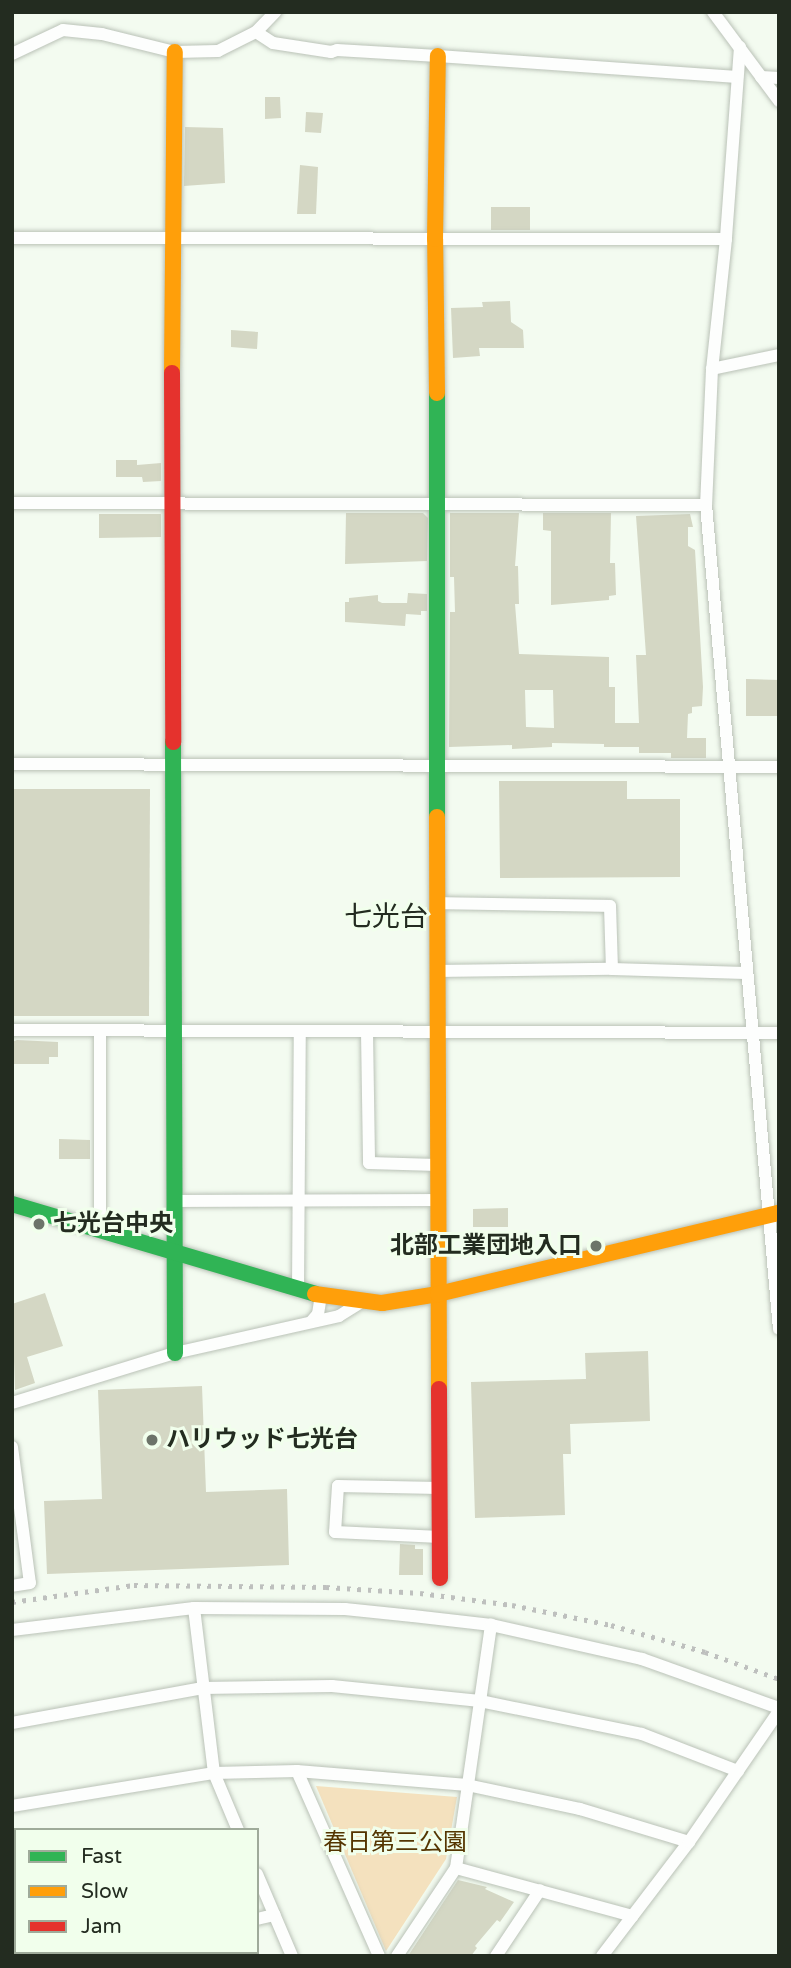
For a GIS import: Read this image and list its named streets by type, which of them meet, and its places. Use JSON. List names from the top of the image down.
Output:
{
  "districts": ["七光台"],
  "parks": ["春日第三公園"],
  "places": ["七光台中央", "北部工業団地入口", "ハリウッド七光台"],
  "legend": ["Fast", "Slow", "Jam"]
}
